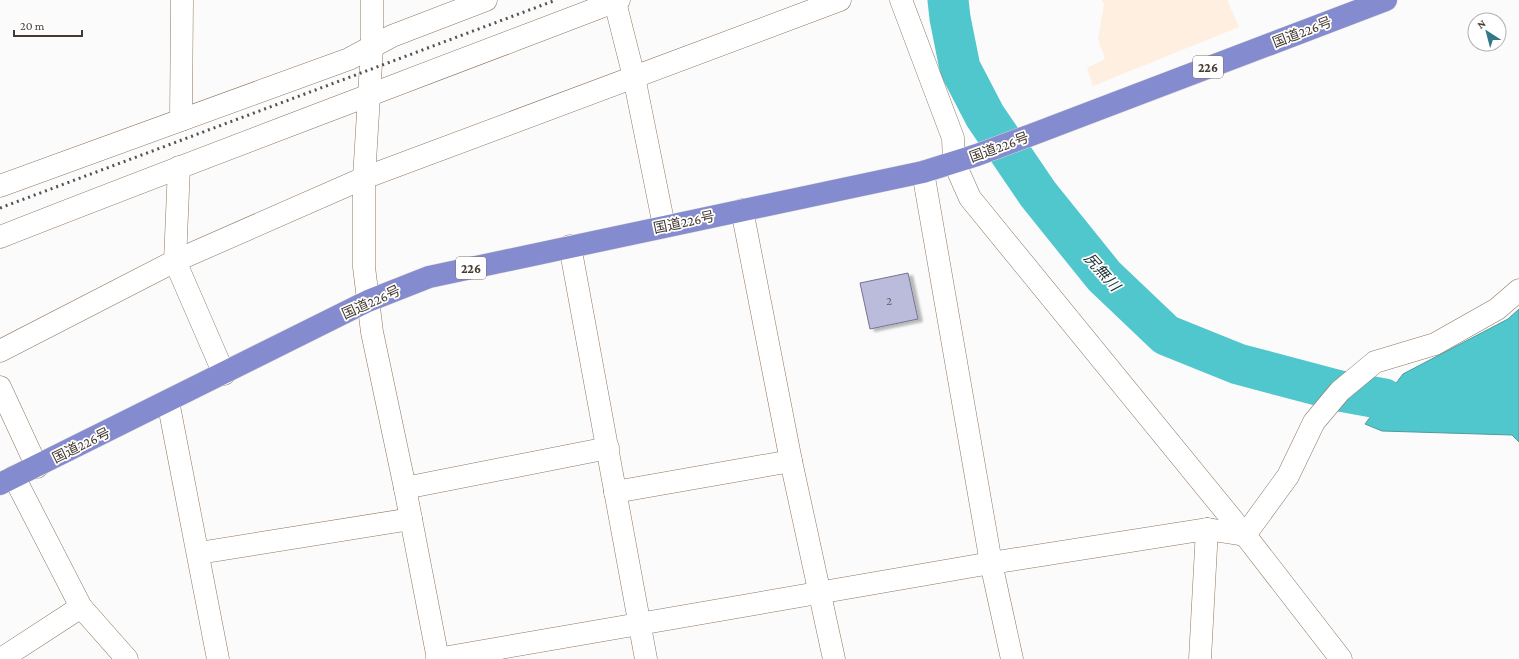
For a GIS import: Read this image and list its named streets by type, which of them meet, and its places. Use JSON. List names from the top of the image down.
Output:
{
  "streets": {
    "highway": ["国道226号", "226"]
  },
  "water": ["尻無川"],
  "house_numbers": ["2"],
  "scale_bar": "20 m",
  "north": "top left"
}
